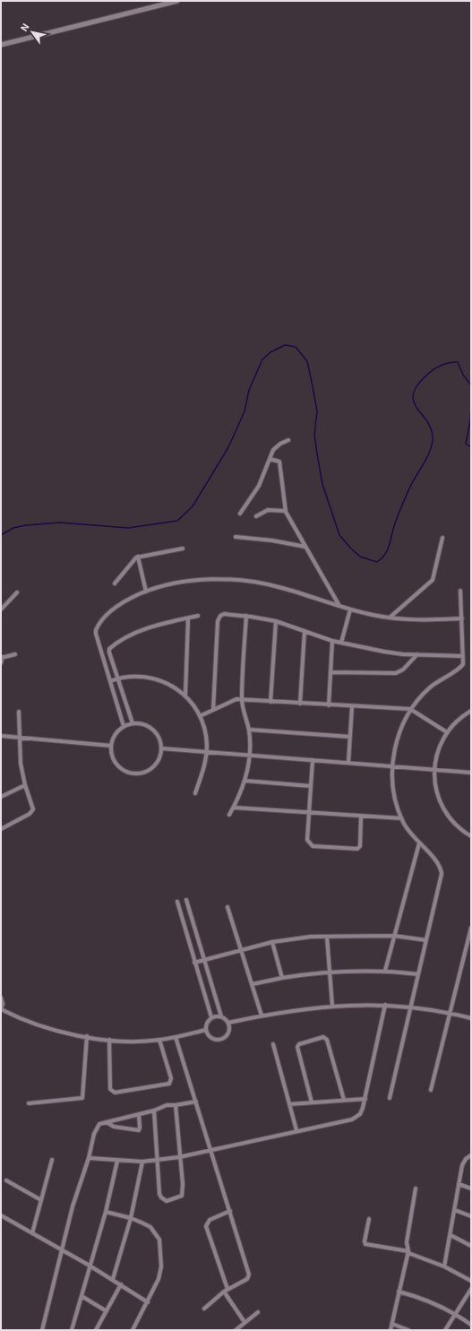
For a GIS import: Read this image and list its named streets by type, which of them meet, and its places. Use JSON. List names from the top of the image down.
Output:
{
  "north": "top left"
}
